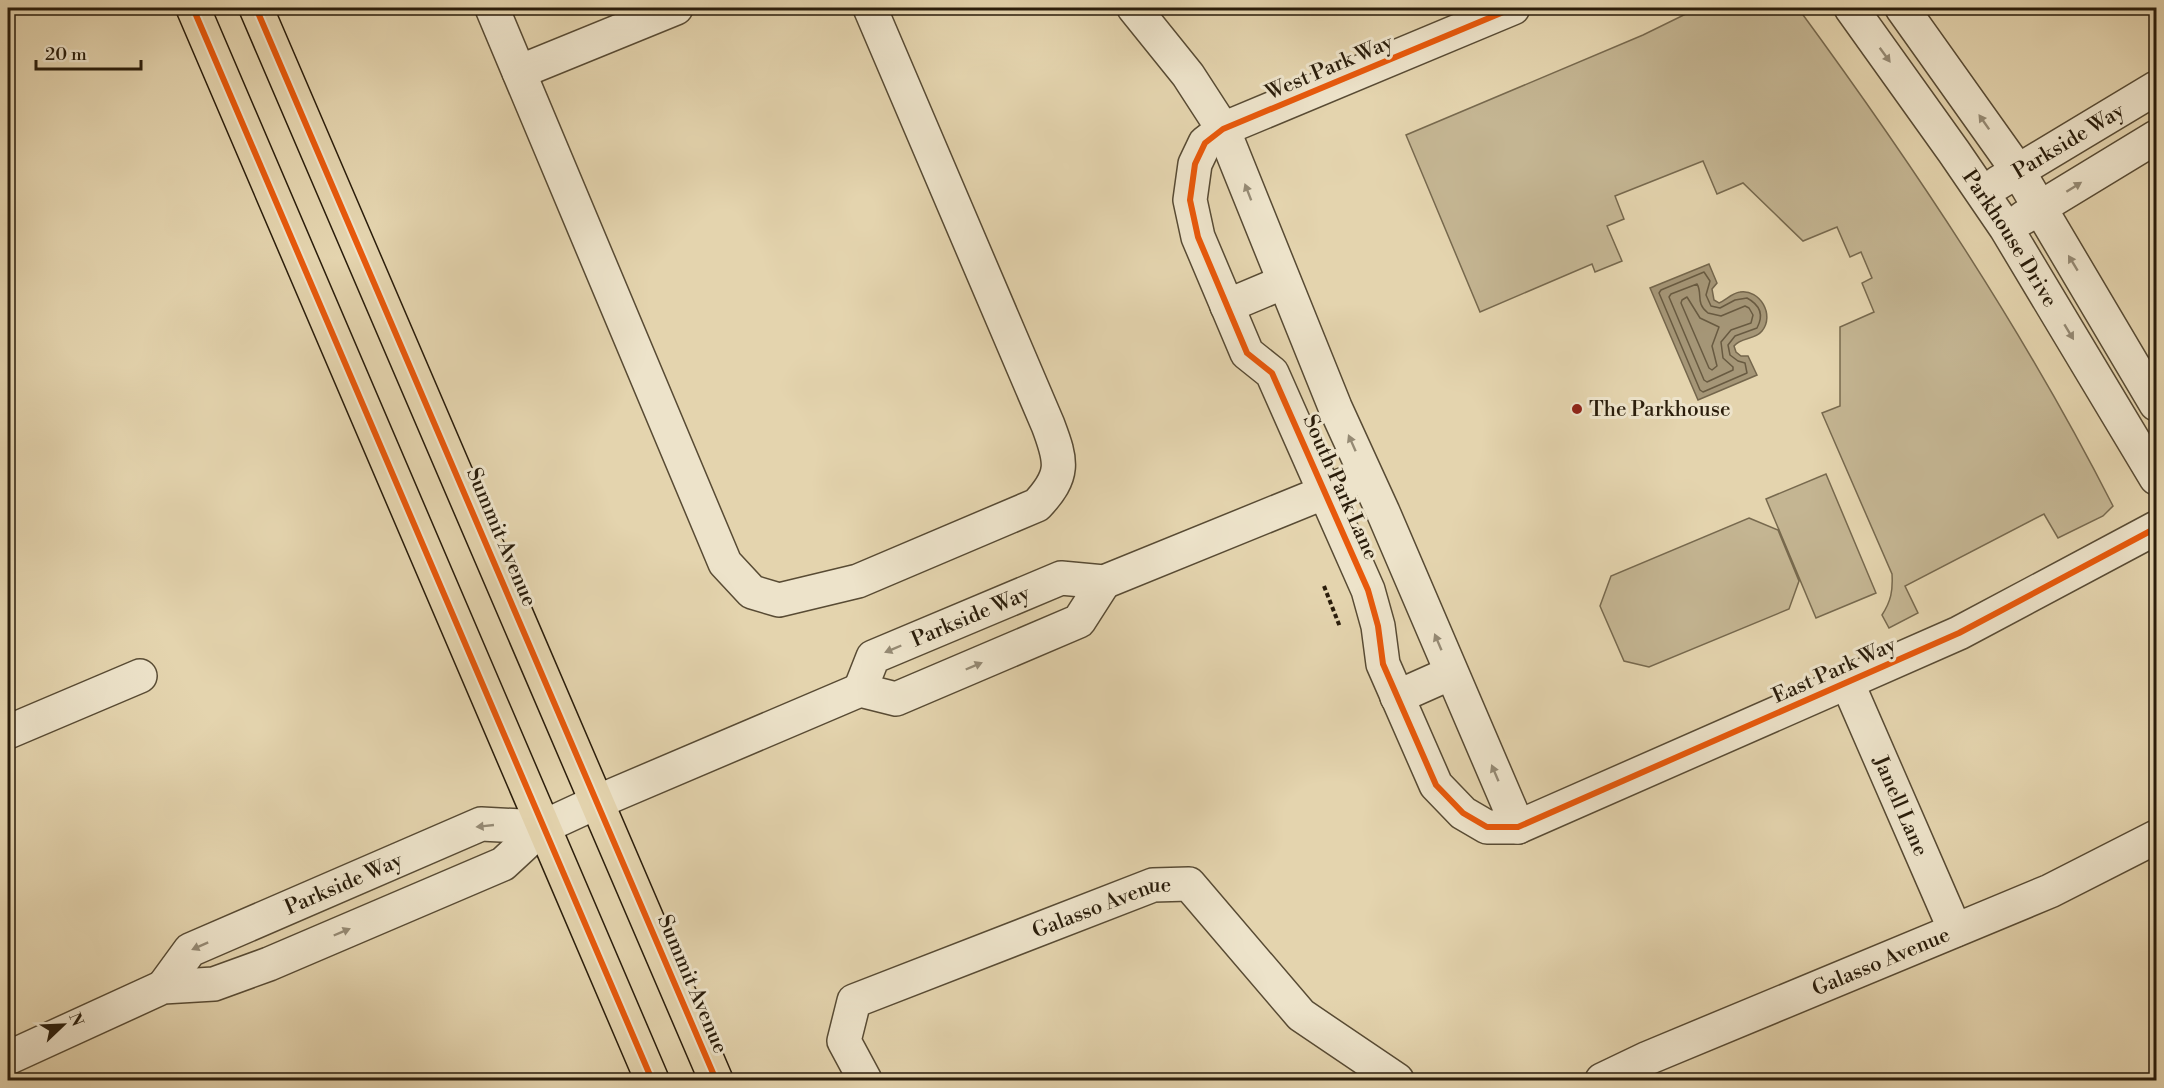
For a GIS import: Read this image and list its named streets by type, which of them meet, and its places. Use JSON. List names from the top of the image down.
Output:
{
  "streets": {
    "main road": ["Summit Avenue"],
    "street": [
      "West Park Way",
      "Parkside Way",
      "Parkhouse Drive",
      "South Park Lane",
      "East Park Way",
      "Janell Lane",
      "Galasso Avenue"
    ]
  },
  "crossings": [
    ["West Park Way", "South Park Lane"],
    ["Parkside Way", "Parkhouse Drive"],
    ["Parkside Way", "South Park Lane"],
    ["Parkside Way", "Summit Avenue"],
    ["South Park Lane", "East Park Way"],
    ["East Park Way", "Janell Lane"],
    ["Janell Lane", "Galasso Avenue"]
  ],
  "places": ["The Parkhouse"],
  "scale_bar": "20 m",
  "north": "top right"
}
